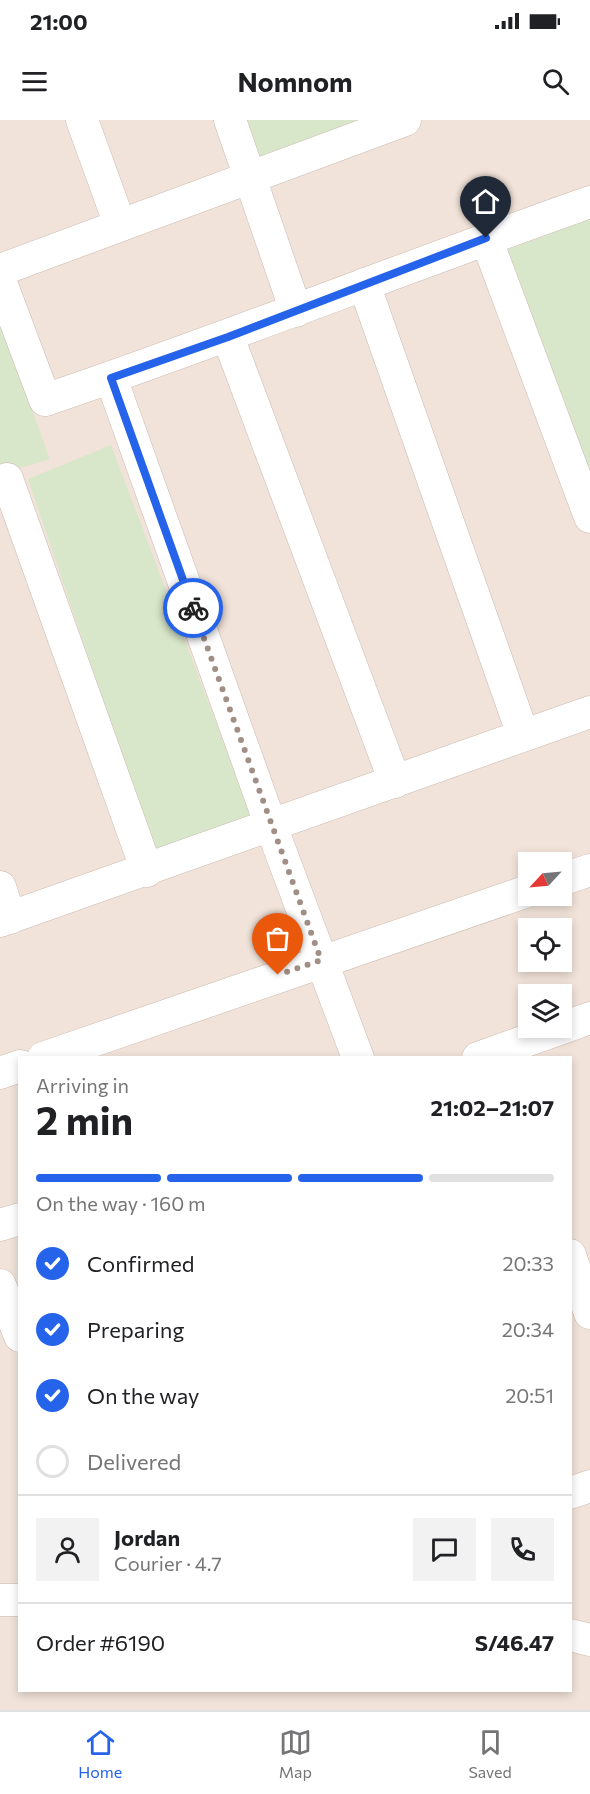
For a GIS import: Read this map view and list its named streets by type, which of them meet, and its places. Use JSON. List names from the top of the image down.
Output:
{
  "north": "bottom left",
  "page": {
    "status": "21:00",
    "header": "Nomnom",
    "heading": ["2 min", "Arriving in", "21:02–21:07"],
    "panel": [
      "Jordan",
      "Courier · 4.7",
      "Order #6190",
      "S/46.47"
    ],
    "bar": "On the way · 160 m",
    "list": [
      ["Confirmed", "20:33"],
      ["Preparing", "20:34"],
      ["On the way", "20:51"],
      "Delivered"
    ],
    "tabs": ["Home", "Map", "Saved"]
  }
}
